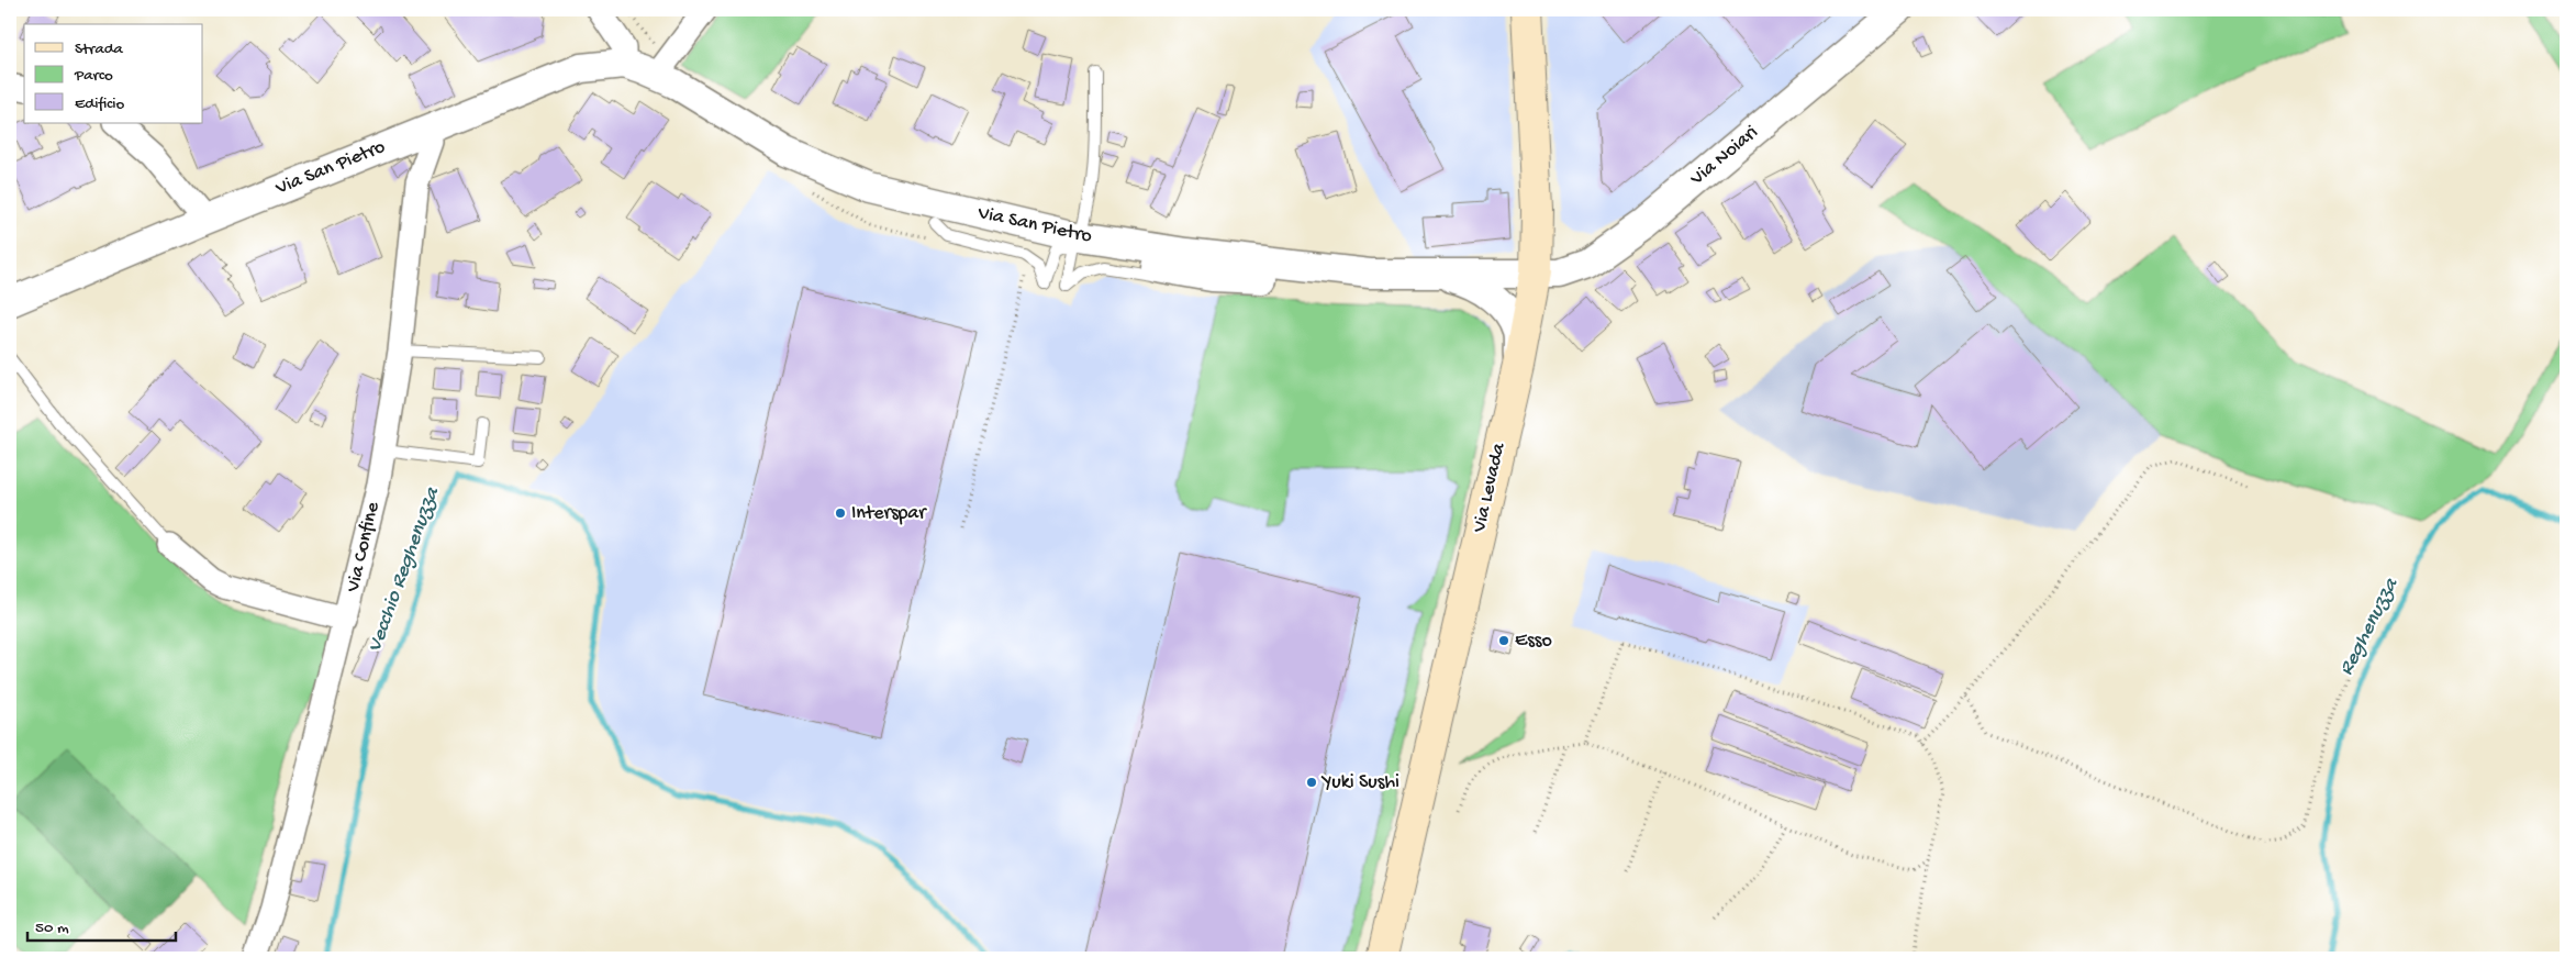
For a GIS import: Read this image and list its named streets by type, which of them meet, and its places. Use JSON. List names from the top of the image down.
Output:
{
  "streets": {
    "main road": ["Via Levada"],
    "street": ["Via Noiari", "Via San Pietro", "Via Confine"]
  },
  "crossings": [
    ["Via Noiari", "Via San Pietro"],
    ["Via Noiari", "Via Levada"],
    ["Via San Pietro", "Via Levada"],
    ["Via San Pietro", "Via Confine"]
  ],
  "water": ["Vecchio Reghenuzza", "Reghenuzza"],
  "places": ["Interspar", "Esso", "Yuki Sushi"],
  "legend": ["Strada", "Parco", "Edificio"],
  "scale_bar": "50 m"
}
